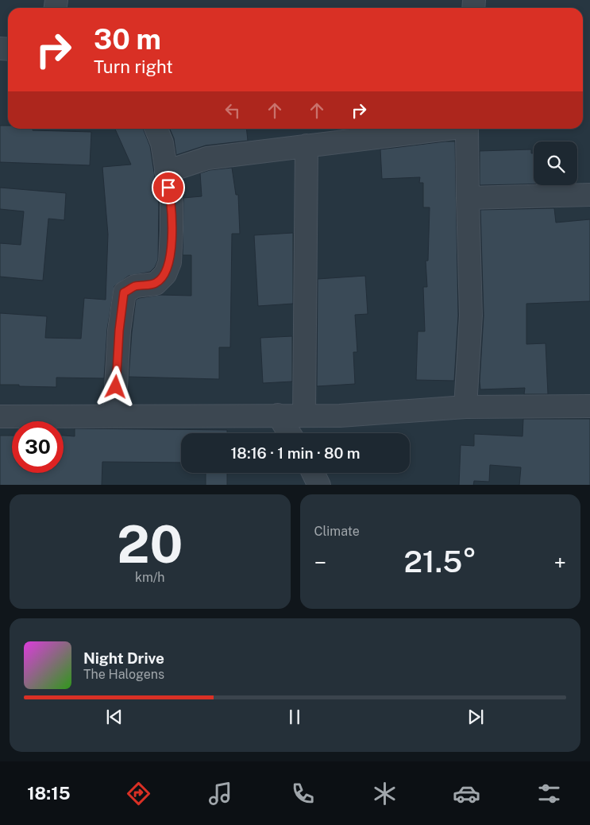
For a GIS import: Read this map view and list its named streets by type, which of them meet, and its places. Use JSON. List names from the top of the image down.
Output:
{
  "page": {
    "turn": ["30 m", "Turn right"],
    "limit": "30",
    "trip": "18:16 · 1 min · 80 m",
    "tile": [
      ["20", "km/h"],
      "Climate"
    ],
    "heat": ["−", "21.5°", "+"],
    "song": ["Night Drive", "The Halogens"],
    "tabs": "18:15"
  }
}
